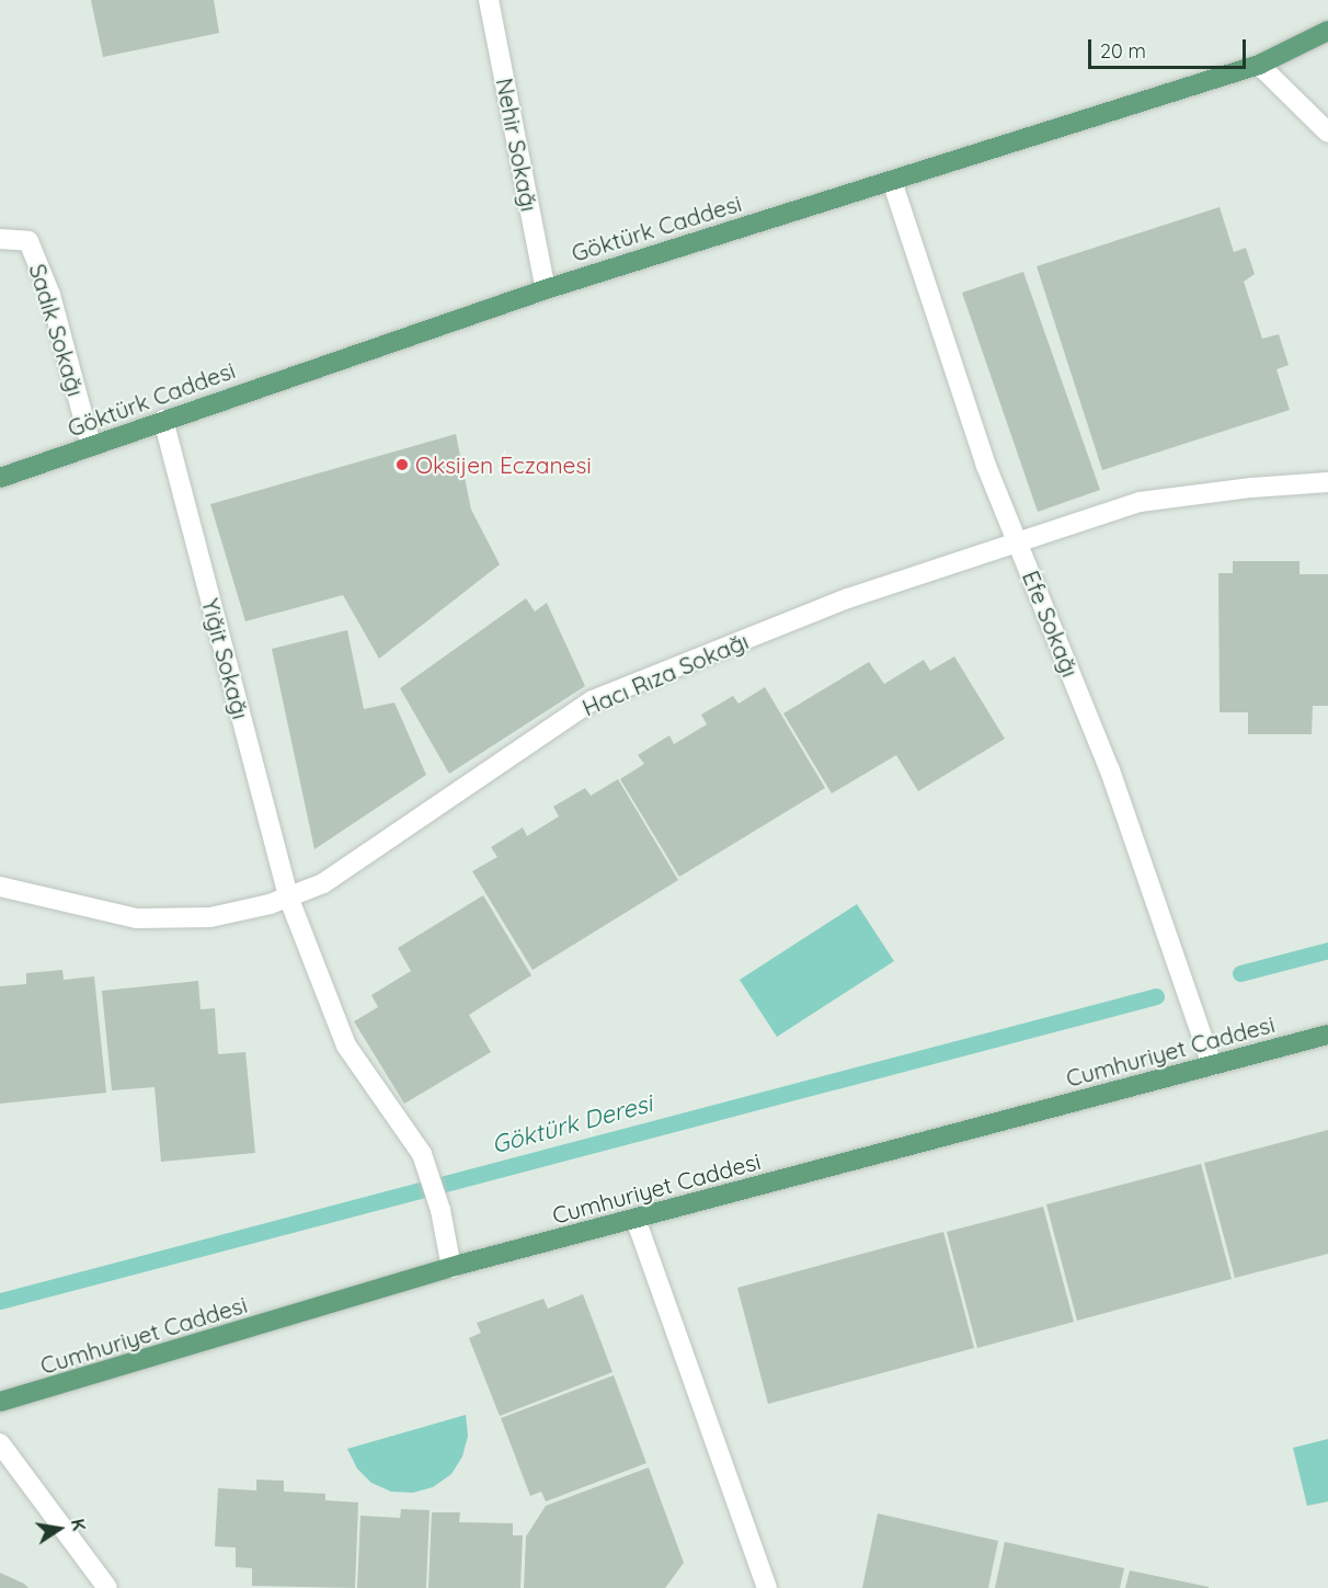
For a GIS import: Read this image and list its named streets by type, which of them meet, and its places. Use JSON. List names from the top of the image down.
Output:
{
  "streets": {
    "main road": ["Göktürk Caddesi", "Cumhuriyet Caddesi"],
    "street": [
      "Nehir Sokağı",
      "Sadık Sokağı",
      "Efe Sokağı",
      "Yiğit Sokağı",
      "Hacı Rıza Sokağı"
    ]
  },
  "crossings": [
    ["Nehir Sokağı", "Göktürk Caddesi"],
    ["Göktürk Caddesi", "Sadık Sokağı"],
    ["Göktürk Caddesi", "Efe Sokağı"],
    ["Göktürk Caddesi", "Yiğit Sokağı"],
    ["Efe Sokağı", "Hacı Rıza Sokağı"],
    ["Efe Sokağı", "Cumhuriyet Caddesi"],
    ["Yiğit Sokağı", "Hacı Rıza Sokağı"],
    ["Yiğit Sokağı", "Cumhuriyet Caddesi"]
  ],
  "water": ["Göktürk Deresi"],
  "places": ["Oksijen Eczanesi"],
  "scale_bar": "20 m",
  "north": "right"
}
